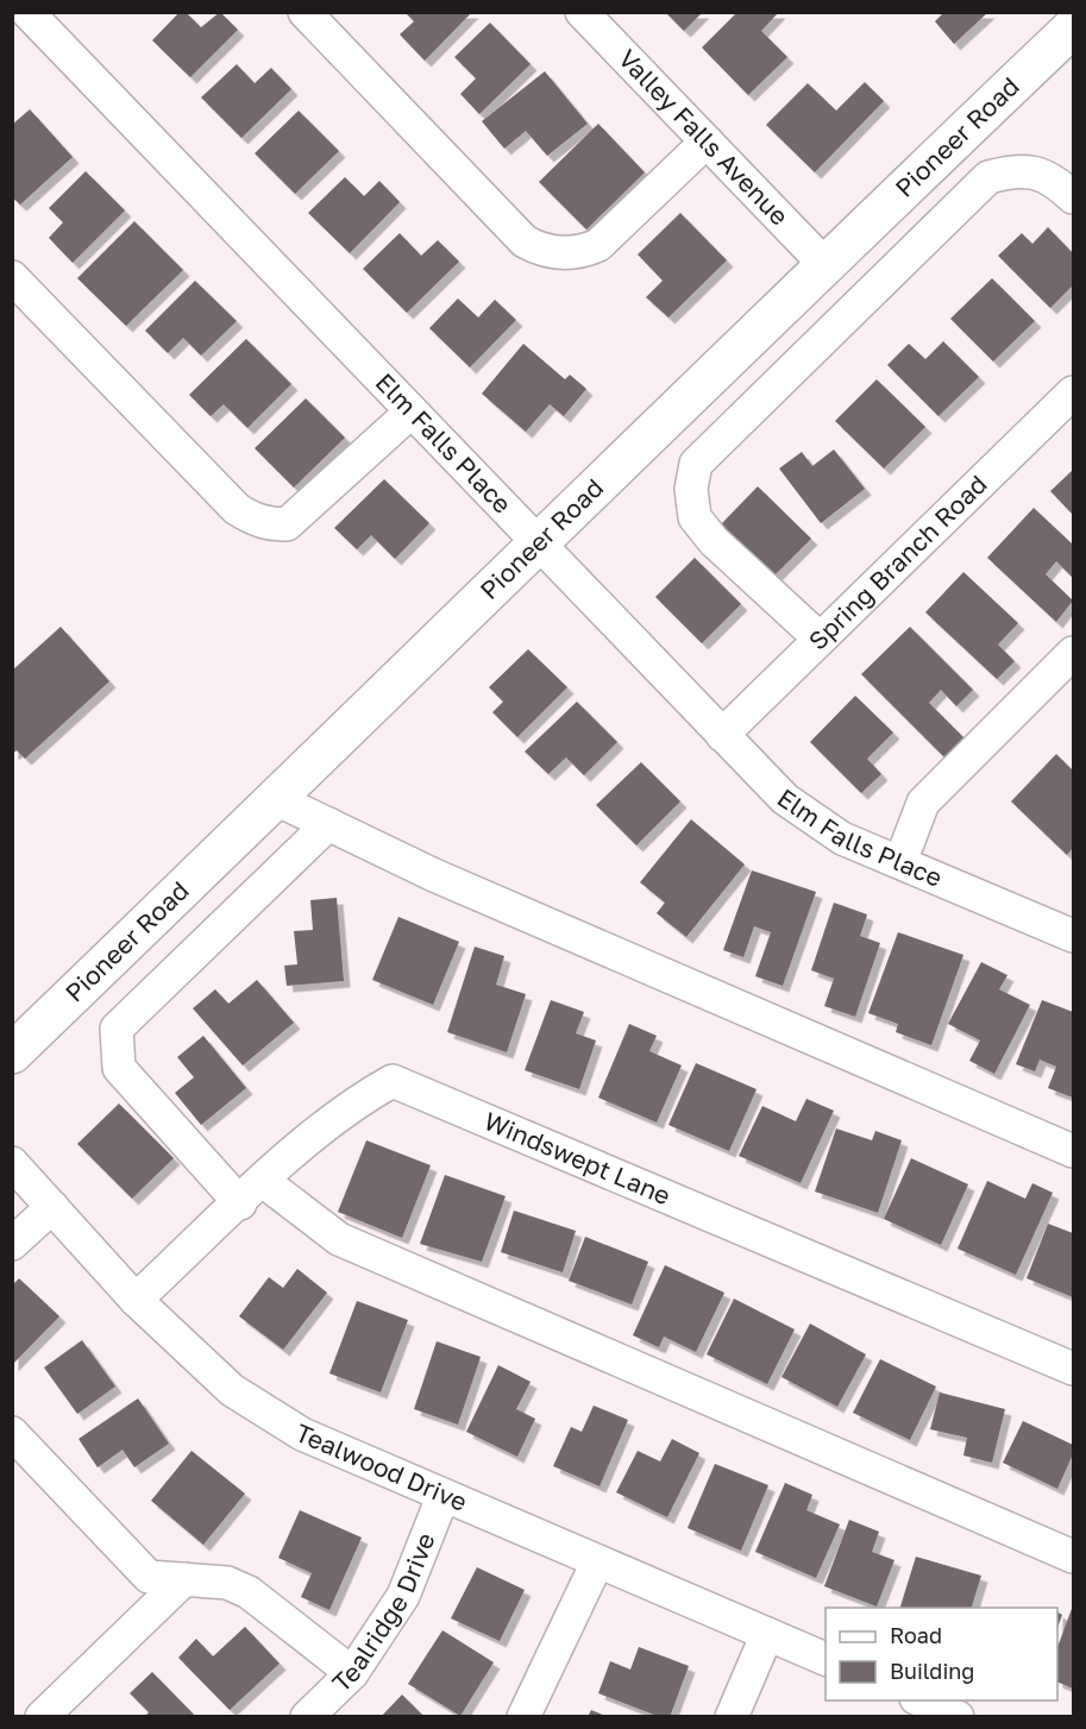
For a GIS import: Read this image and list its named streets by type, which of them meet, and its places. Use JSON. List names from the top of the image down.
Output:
{
  "streets": {
    "main road": ["Pioneer Road"],
    "street": [
      "Valley Falls Avenue",
      "Elm Falls Place",
      "Spring Branch Road",
      "Windswept Lane",
      "Tealwood Drive",
      "Tealridge Drive"
    ]
  },
  "crossings": [
    ["Valley Falls Avenue", "Pioneer Road"],
    ["Pioneer Road", "Elm Falls Place"],
    ["Elm Falls Place", "Spring Branch Road"],
    ["Windswept Lane", "Tealwood Drive"],
    ["Tealwood Drive", "Tealridge Drive"]
  ],
  "legend": ["Road", "Building"]
}
